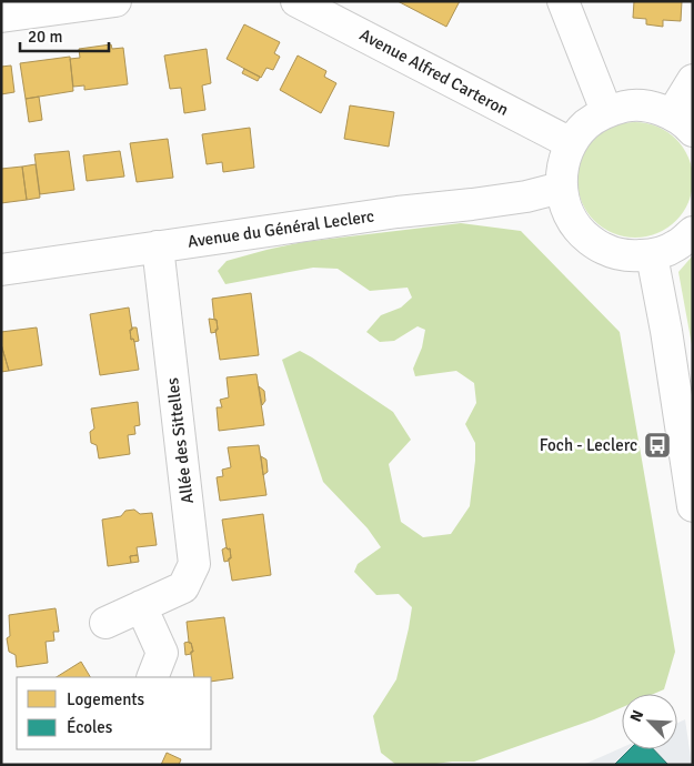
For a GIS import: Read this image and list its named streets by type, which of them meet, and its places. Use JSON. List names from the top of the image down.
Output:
{
  "streets": {
    "street": ["Avenue Alfred Carteron", "Avenue du Général Leclerc", "Allée des Sittelles"]
  },
  "crossings": [
    ["Avenue du Général Leclerc", "Allée des Sittelles"]
  ],
  "places": {
    "bus stop": ["Foch - Leclerc"]
  },
  "legend": ["Logements", "Écoles"],
  "scale_bar": "20 m",
  "north": "top left"
}
